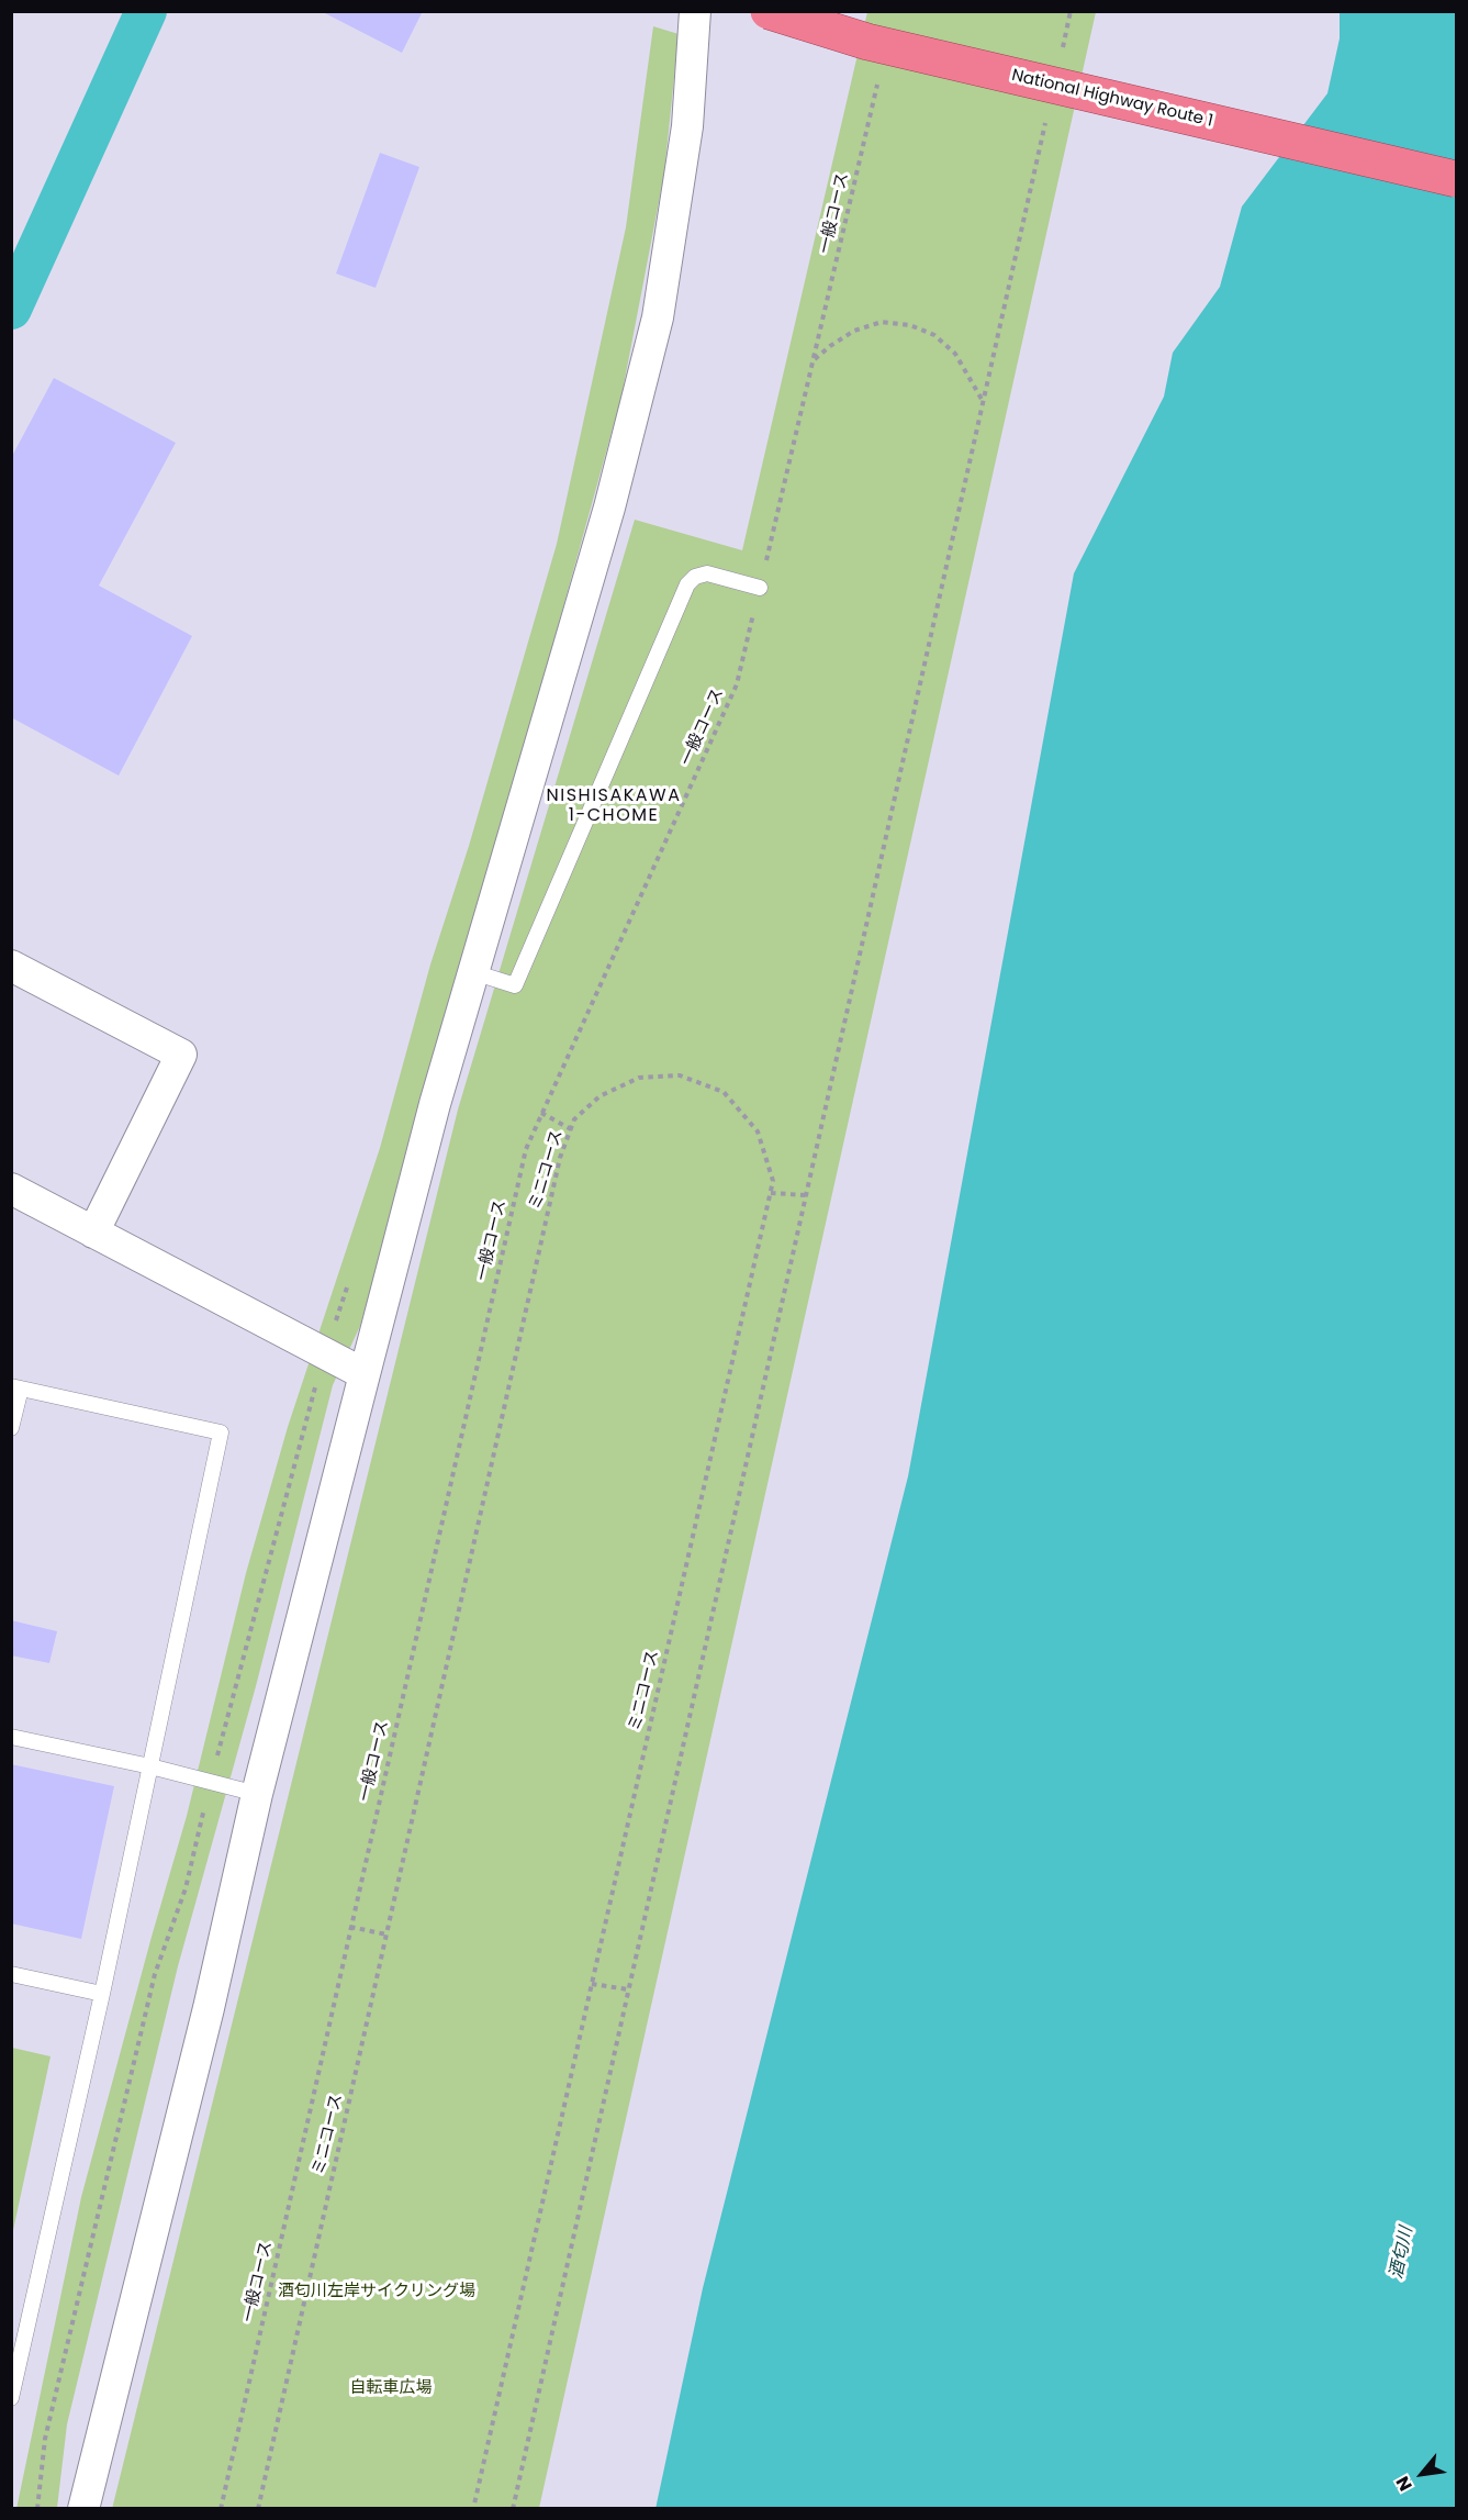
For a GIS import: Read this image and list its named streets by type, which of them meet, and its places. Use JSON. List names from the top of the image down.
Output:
{
  "streets": {
    "highway": ["National Highway Route 1"],
    "path": ["一般コース", "ミニコース"]
  },
  "districts": ["NISHISAKAWA 1-CHOME"],
  "water": ["酒匂川"],
  "parks": ["酒匂川左岸サイクリング場", "自転車広場"],
  "north": "bottom left"
}
